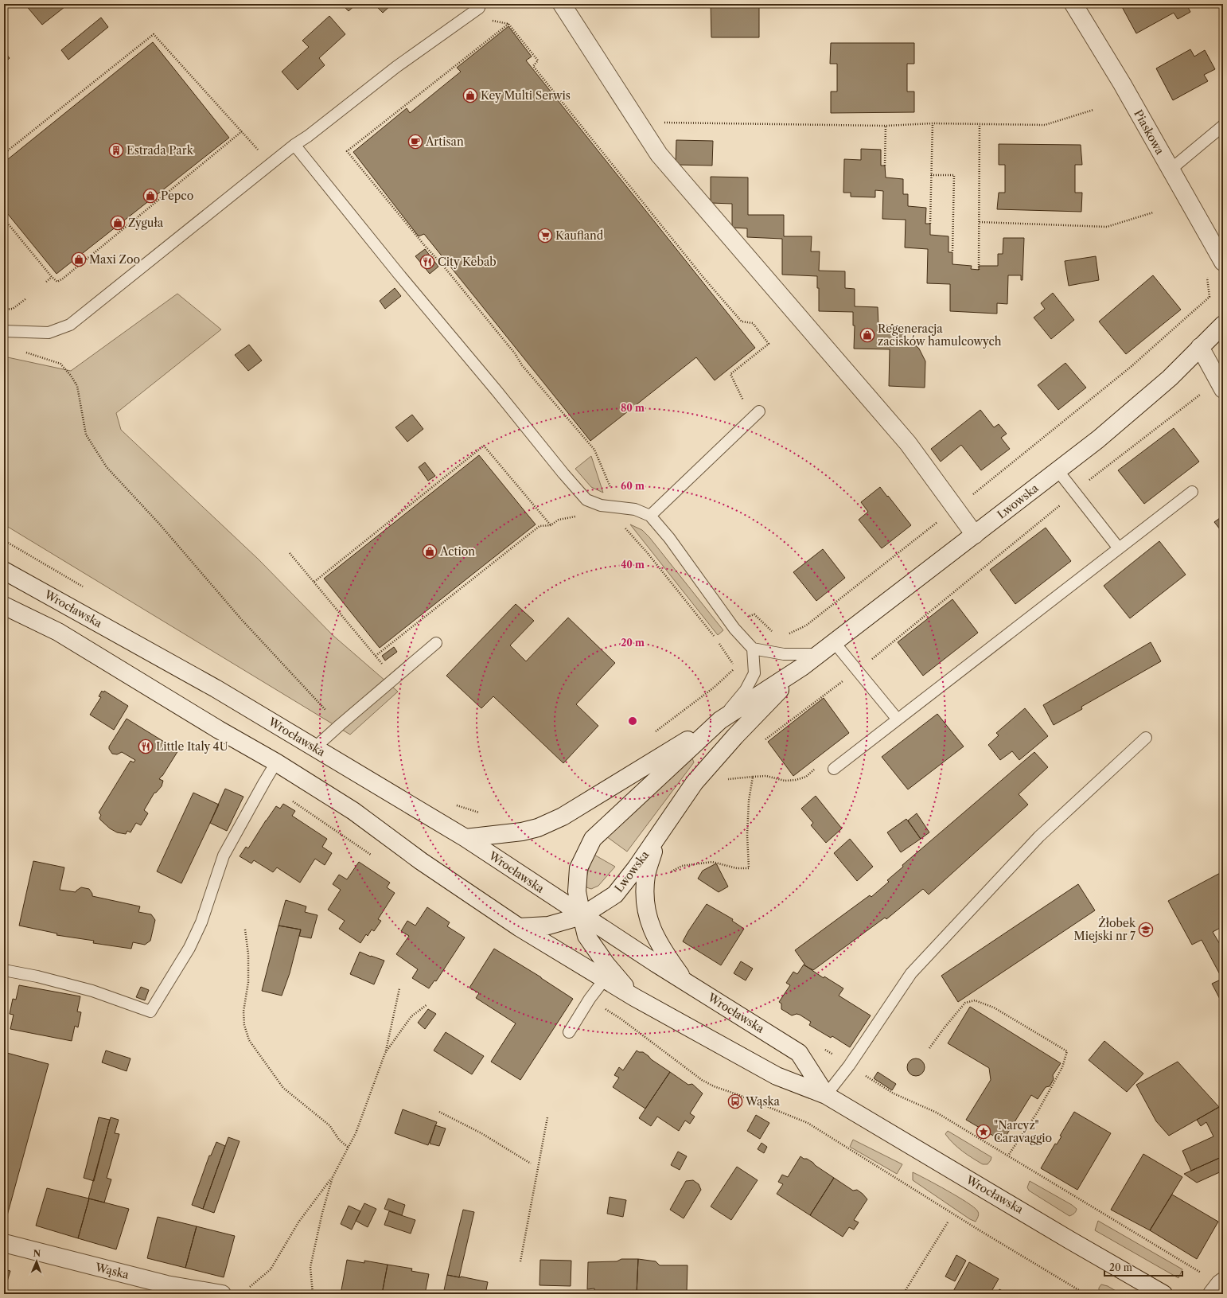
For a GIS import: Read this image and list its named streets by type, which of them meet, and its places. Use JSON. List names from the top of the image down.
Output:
{
  "streets": {
    "main road": [
      "Piaskowa",
      "Lwowska",
      "Wrocławska",
      "Wąska"
    ]
  },
  "crossings": [
    ["Lwowska", "Wrocławska"]
  ],
  "places": {
    "shop": [
      "Key Multi Serwis",
      "Pepco",
      "Zyguła",
      "Maxi Zoo",
      "Regeneracja zacisków hamulcowych",
      "Action"
    ],
    "cafe": ["Artisan"],
    "building": ["Estrada Park"],
    "supermarket": ["Kaufland"],
    "restaurant": ["City Kebab", "Little Italy 4U"],
    "school or university": ["Żłobek Miejski nr 7"],
    "bus stop": ["Wąska"],
    "place": ["\"Narcyz\" Caravaggio"]
  },
  "scale_bar": "20 m",
  "north": "top",
  "rings": [
    "80 m",
    "60 m",
    "40 m",
    "20 m"
  ]
}
